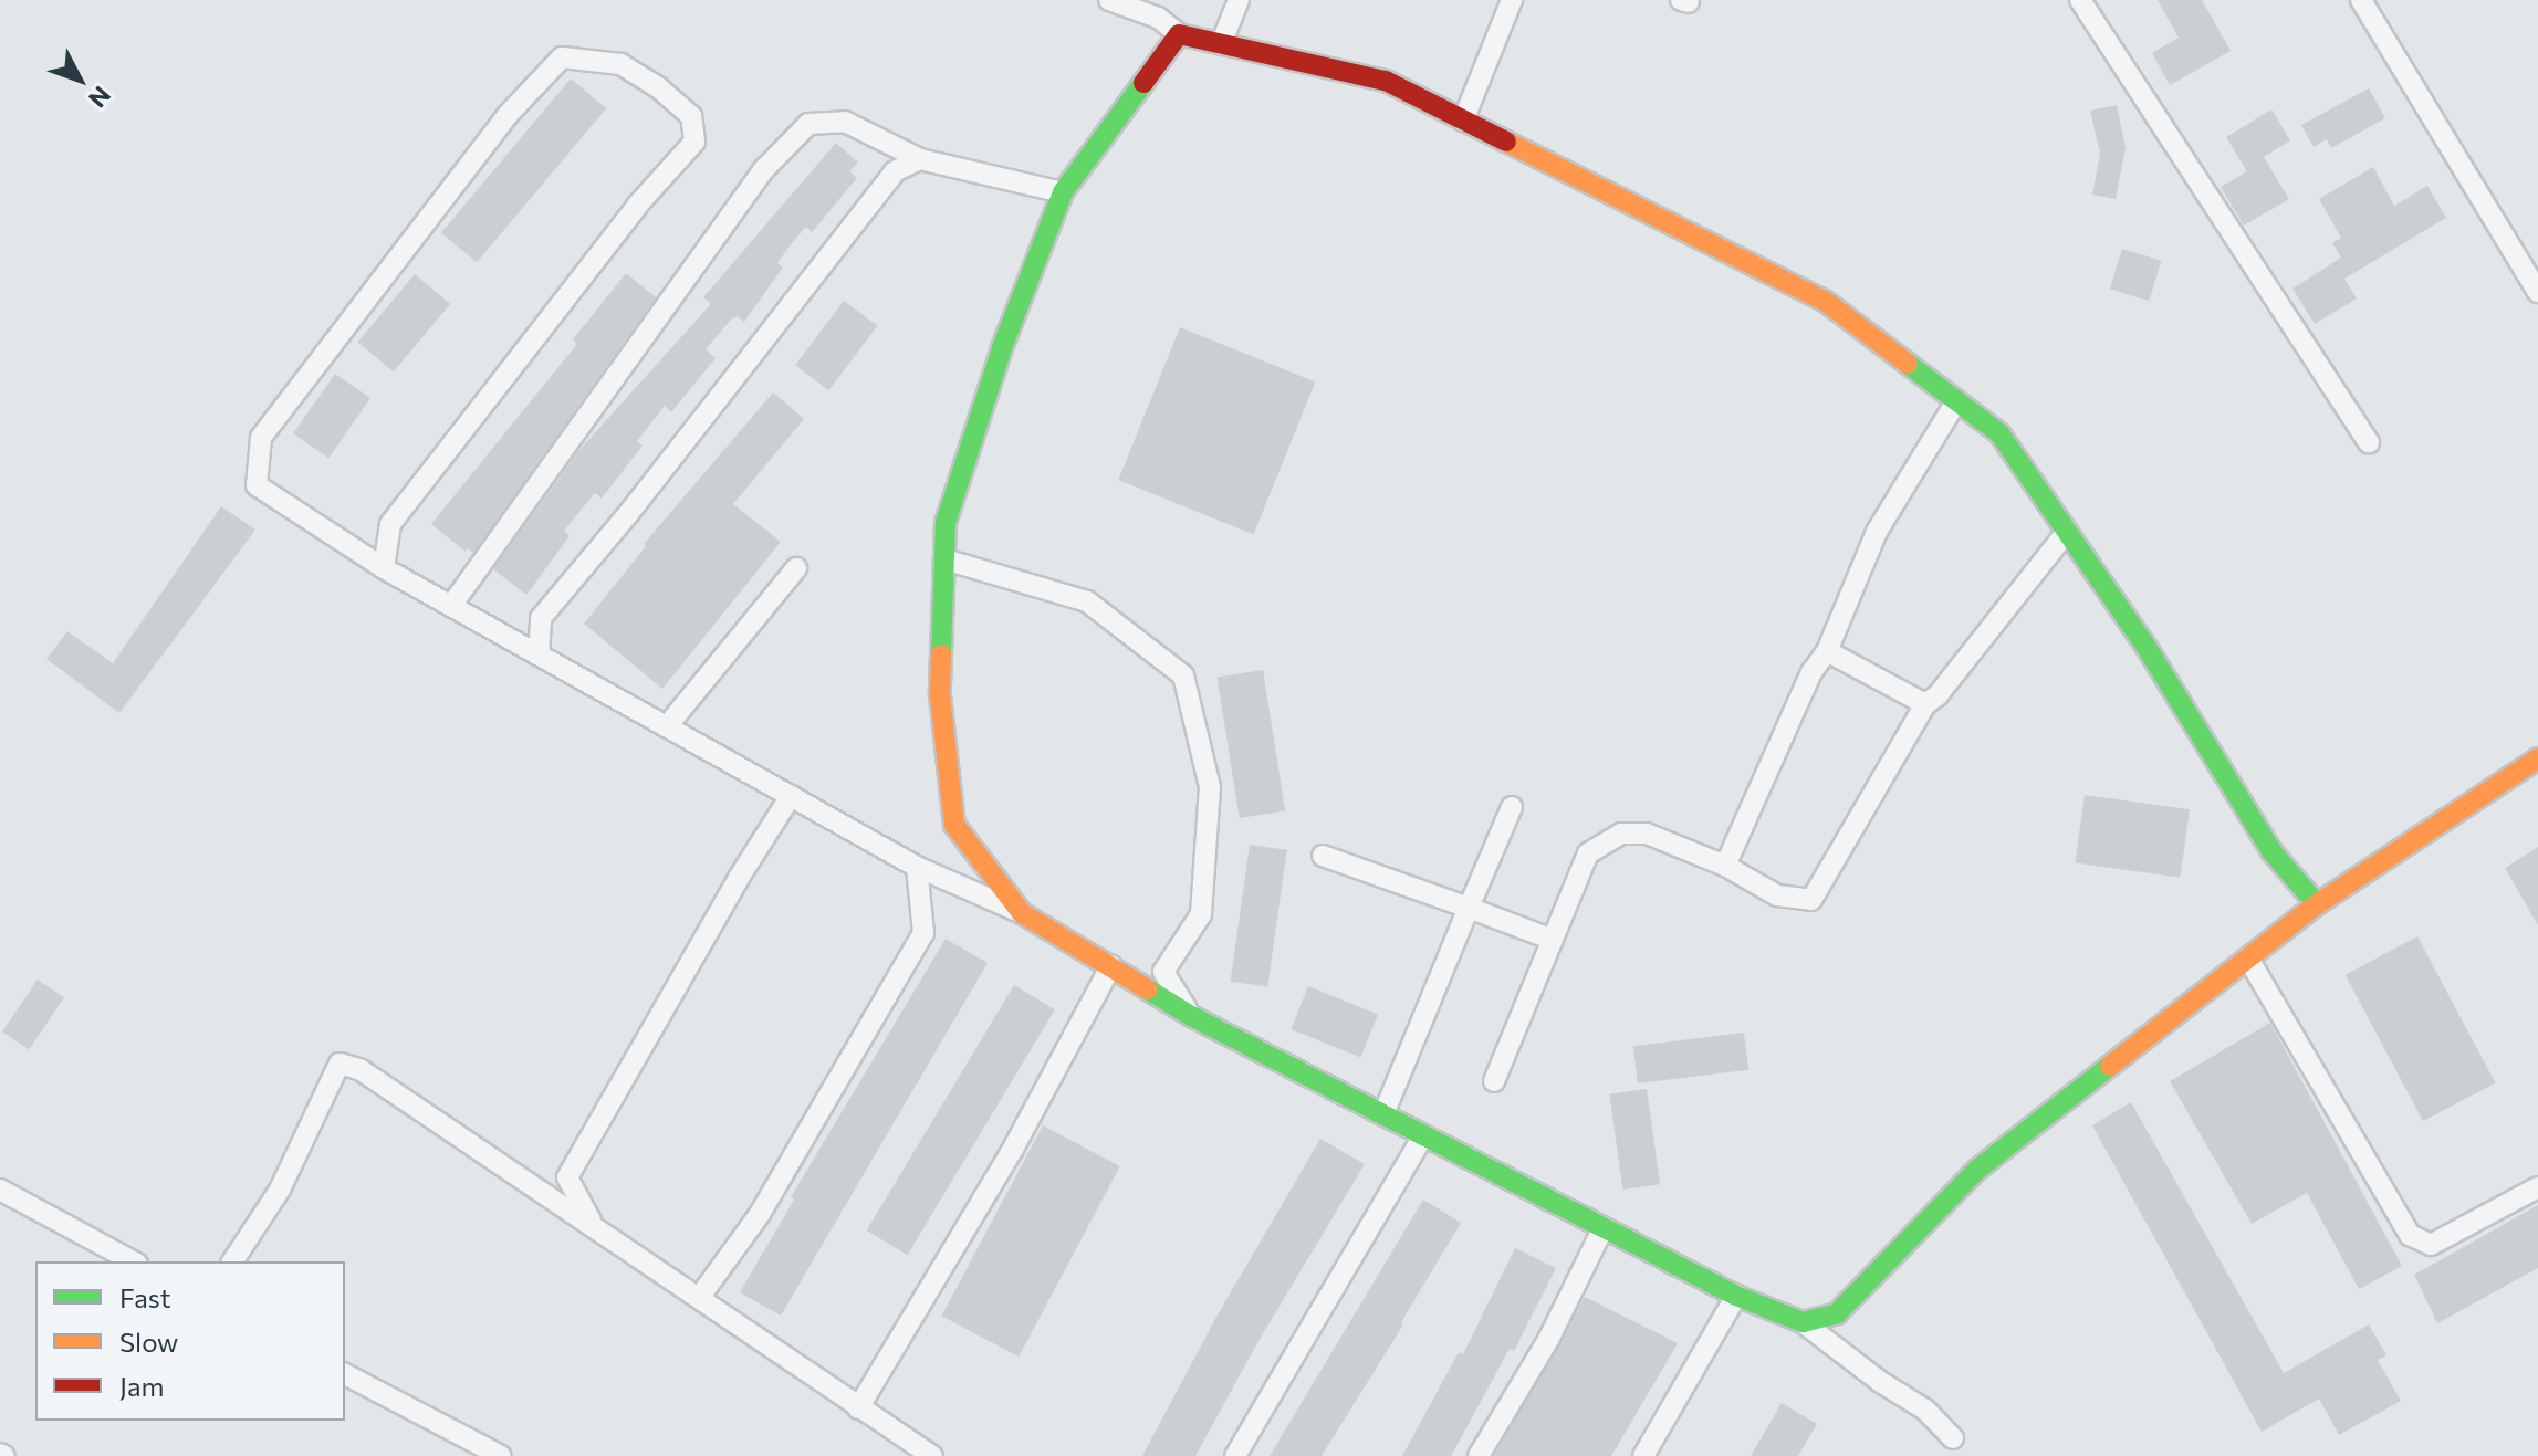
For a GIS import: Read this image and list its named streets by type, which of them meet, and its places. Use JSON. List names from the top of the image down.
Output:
{
  "legend": ["Fast", "Slow", "Jam"],
  "north": "bottom right"
}
